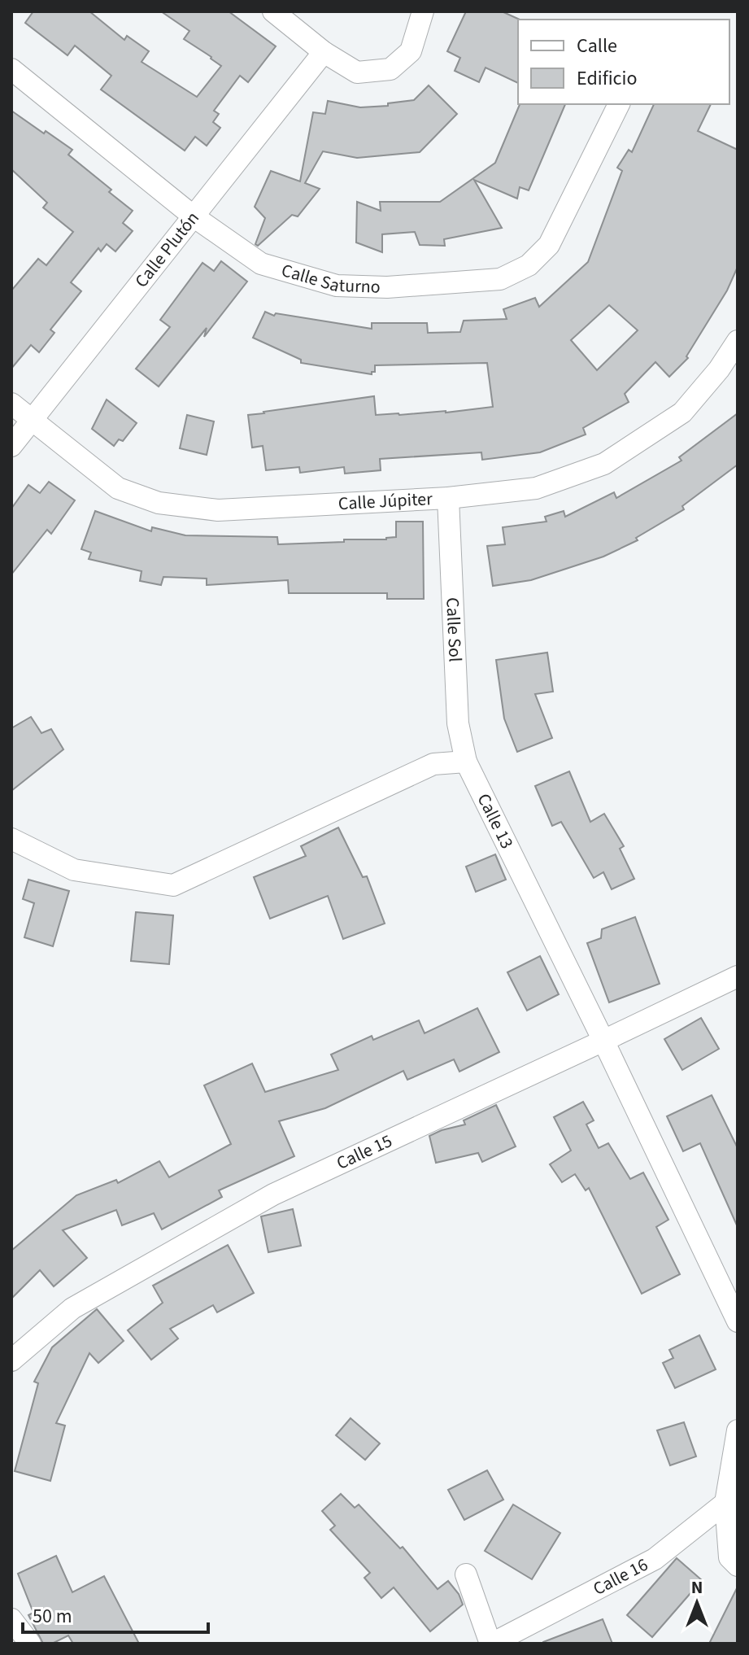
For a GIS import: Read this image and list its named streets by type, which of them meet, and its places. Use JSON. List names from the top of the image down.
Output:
{
  "streets": {
    "street": [
      "Calle Plutón",
      "Calle Saturno",
      "Calle Júpiter",
      "Calle Sol",
      "Calle 13",
      "Calle 15",
      "Calle 16"
    ]
  },
  "crossings": [
    ["Calle Plutón", "Calle Saturno"],
    ["Calle Plutón", "Calle Júpiter"],
    ["Calle Júpiter", "Calle Sol"],
    ["Calle Sol", "Calle 13"],
    ["Calle 13", "Calle 15"]
  ],
  "legend": ["Calle", "Edificio"],
  "scale_bar": "50 m",
  "north": "top"
}
